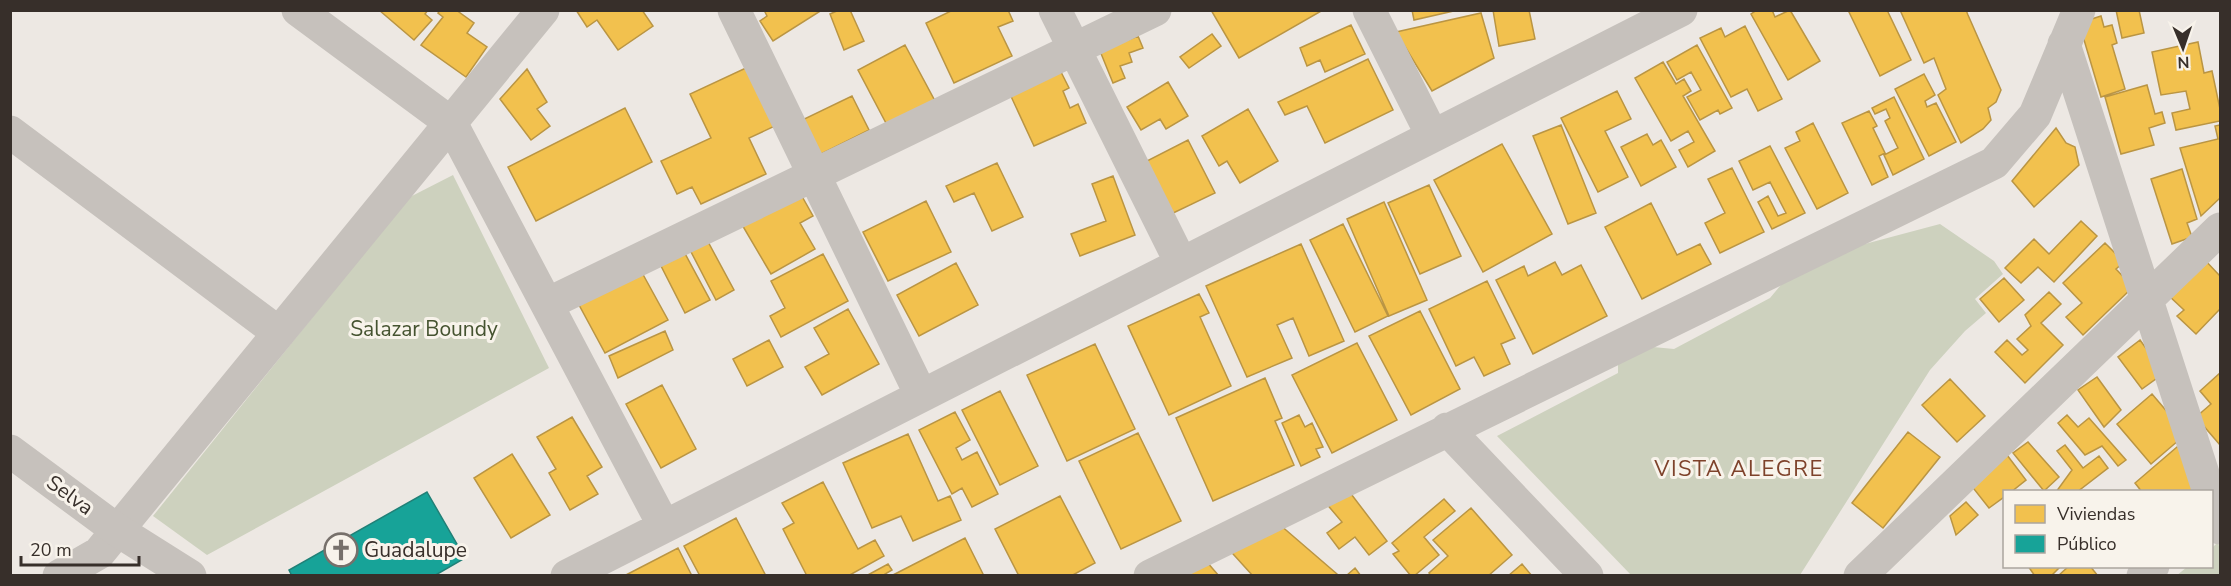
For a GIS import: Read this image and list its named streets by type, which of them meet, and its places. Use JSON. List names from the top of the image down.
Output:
{
  "streets": {
    "street": ["Selva"]
  },
  "districts": ["VISTA ALEGRE"],
  "parks": ["Salazar Boundy"],
  "places": {
    "church": ["Guadalupe"]
  },
  "legend": ["Viviendas", "Público"],
  "scale_bar": "20 m",
  "north": "bottom"
}
